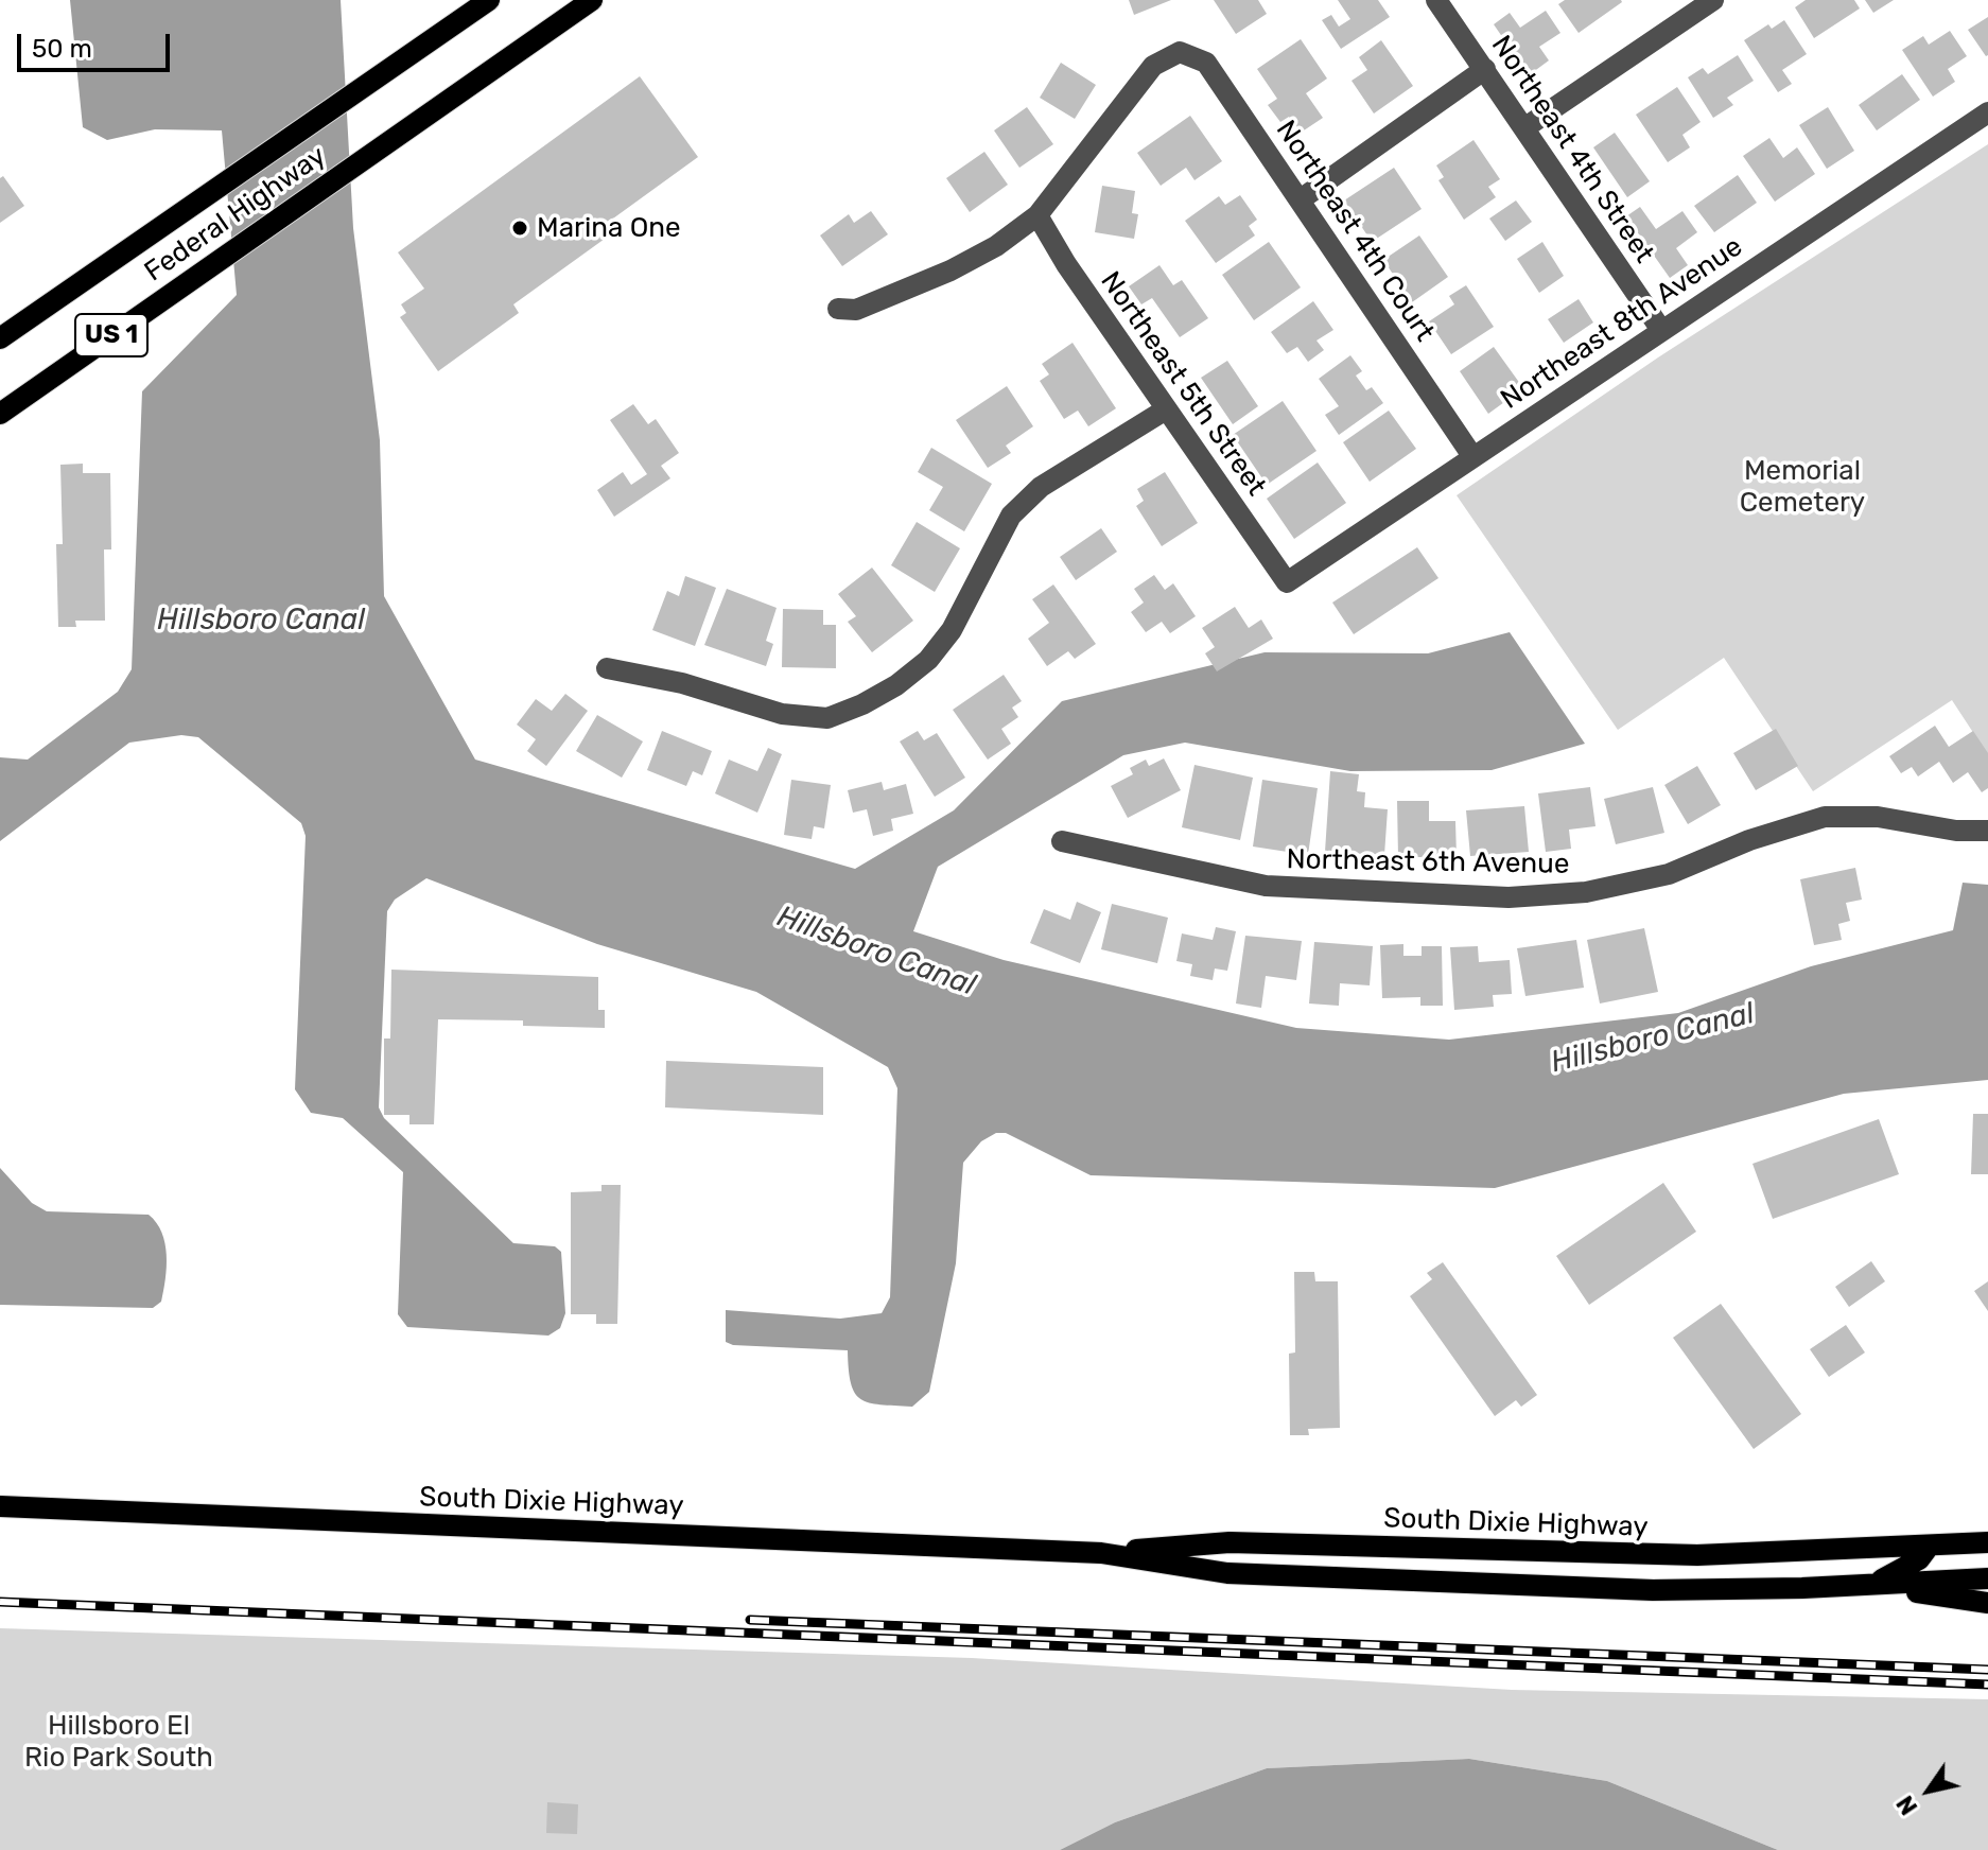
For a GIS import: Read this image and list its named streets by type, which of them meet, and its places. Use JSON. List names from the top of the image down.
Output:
{
  "streets": {
    "main road": ["Federal Highway", "US 1", "South Dixie Highway"],
    "street": [
      "Northeast 4th Street",
      "Northeast 4th Court",
      "Northeast 8th Avenue",
      "Northeast 5th Street",
      "Northeast 6th Avenue"
    ]
  },
  "crossings": [
    ["Northeast 4th Street", "Northeast 8th Avenue"],
    ["Northeast 4th Court", "Northeast 8th Avenue"],
    ["Northeast 4th Court", "Northeast 5th Street"],
    ["Northeast 8th Avenue", "Northeast 5th Street"]
  ],
  "water": ["Hillsboro Canal"],
  "parks": ["Memorial Cemetery", "Hillsboro El Rio Park South"],
  "places": ["Marina One"],
  "scale_bar": "50 m",
  "north": "bottom left"
}
